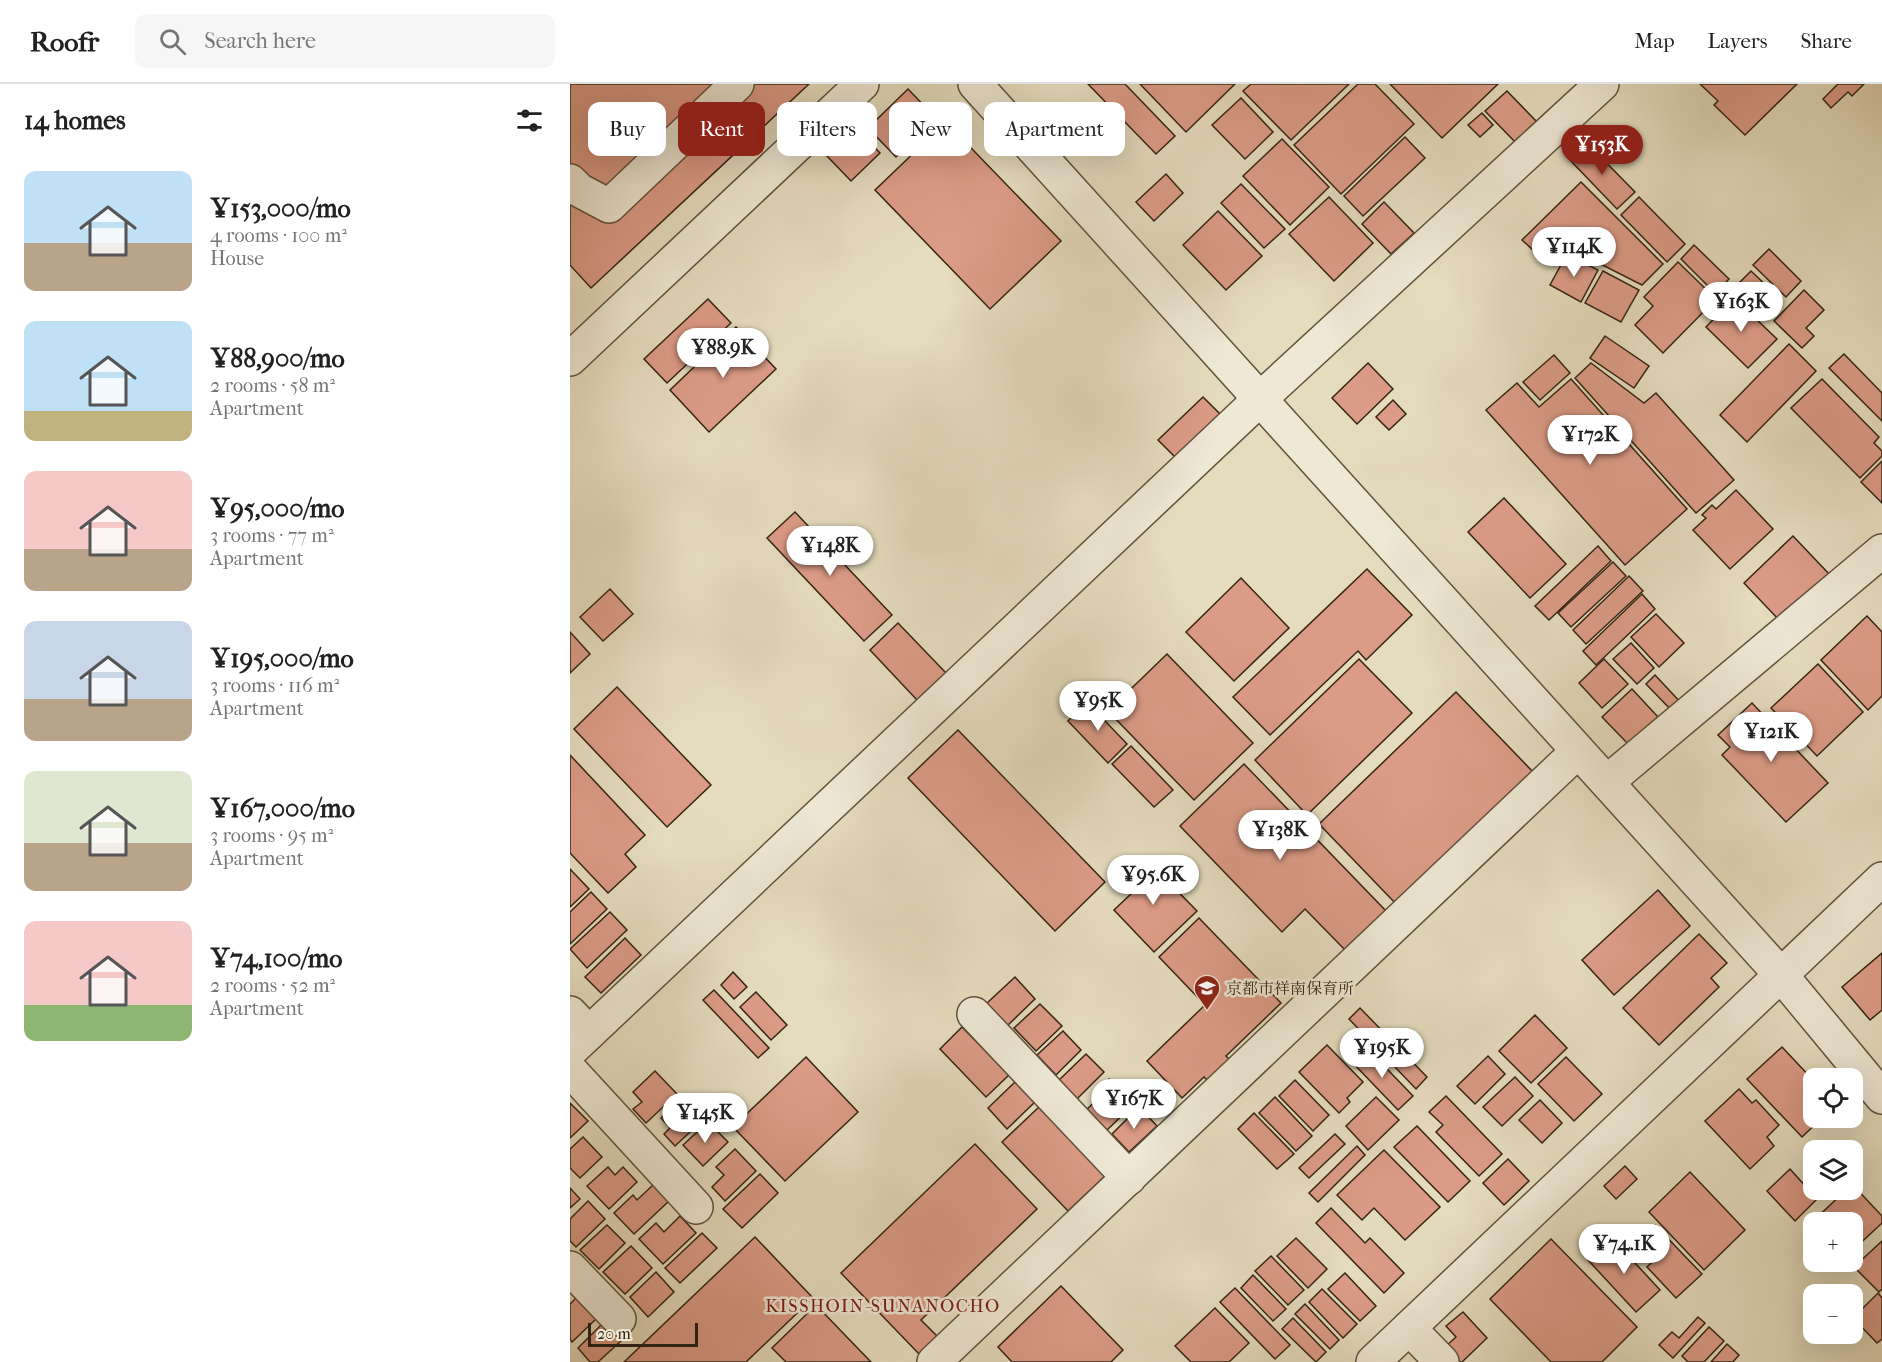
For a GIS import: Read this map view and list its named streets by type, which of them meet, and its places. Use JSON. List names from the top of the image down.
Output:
{
  "districts": ["KISSHOIN-SUNANOCHO"],
  "places": {
    "school or university": ["京都市祥南保育所"]
  },
  "scale_bar": "20 m",
  "page": {
    "header": "Roofr",
    "search": "Search here",
    "nav": ["Map", "Layers", "Share"],
    "heading": "14 homes",
    "chip": [
      "Buy",
      "Rent",
      "Filters",
      "New",
      "Apartment"
    ],
    "price": [
      "¥153K",
      "¥114K",
      "¥163K",
      "¥88.9K",
      "¥172K",
      "¥148K",
      "¥95K",
      "¥121K",
      "¥138K",
      "¥95.6K",
      "¥195K",
      "¥167K",
      "¥145K",
      "¥74.1K"
    ],
    "list": [
      {
        "name": "¥153,000/mo",
        "note": "4 rooms · 100 m² · House"
      },
      {
        "name": "¥88,900/mo",
        "note": "2 rooms · 58 m² · Apartment"
      },
      {
        "name": "¥95,000/mo",
        "note": "3 rooms · 77 m² · Apartment"
      },
      {
        "name": "¥195,000/mo",
        "note": "3 rooms · 116 m² · Apartment"
      },
      {
        "name": "¥167,000/mo",
        "note": "3 rooms · 95 m² · Apartment"
      },
      {
        "name": "¥74,100/mo",
        "note": "2 rooms · 52 m² · Apartment"
      }
    ],
    "map_buttons": ["+", "−"],
    "scale": "20 m"
  }
}
